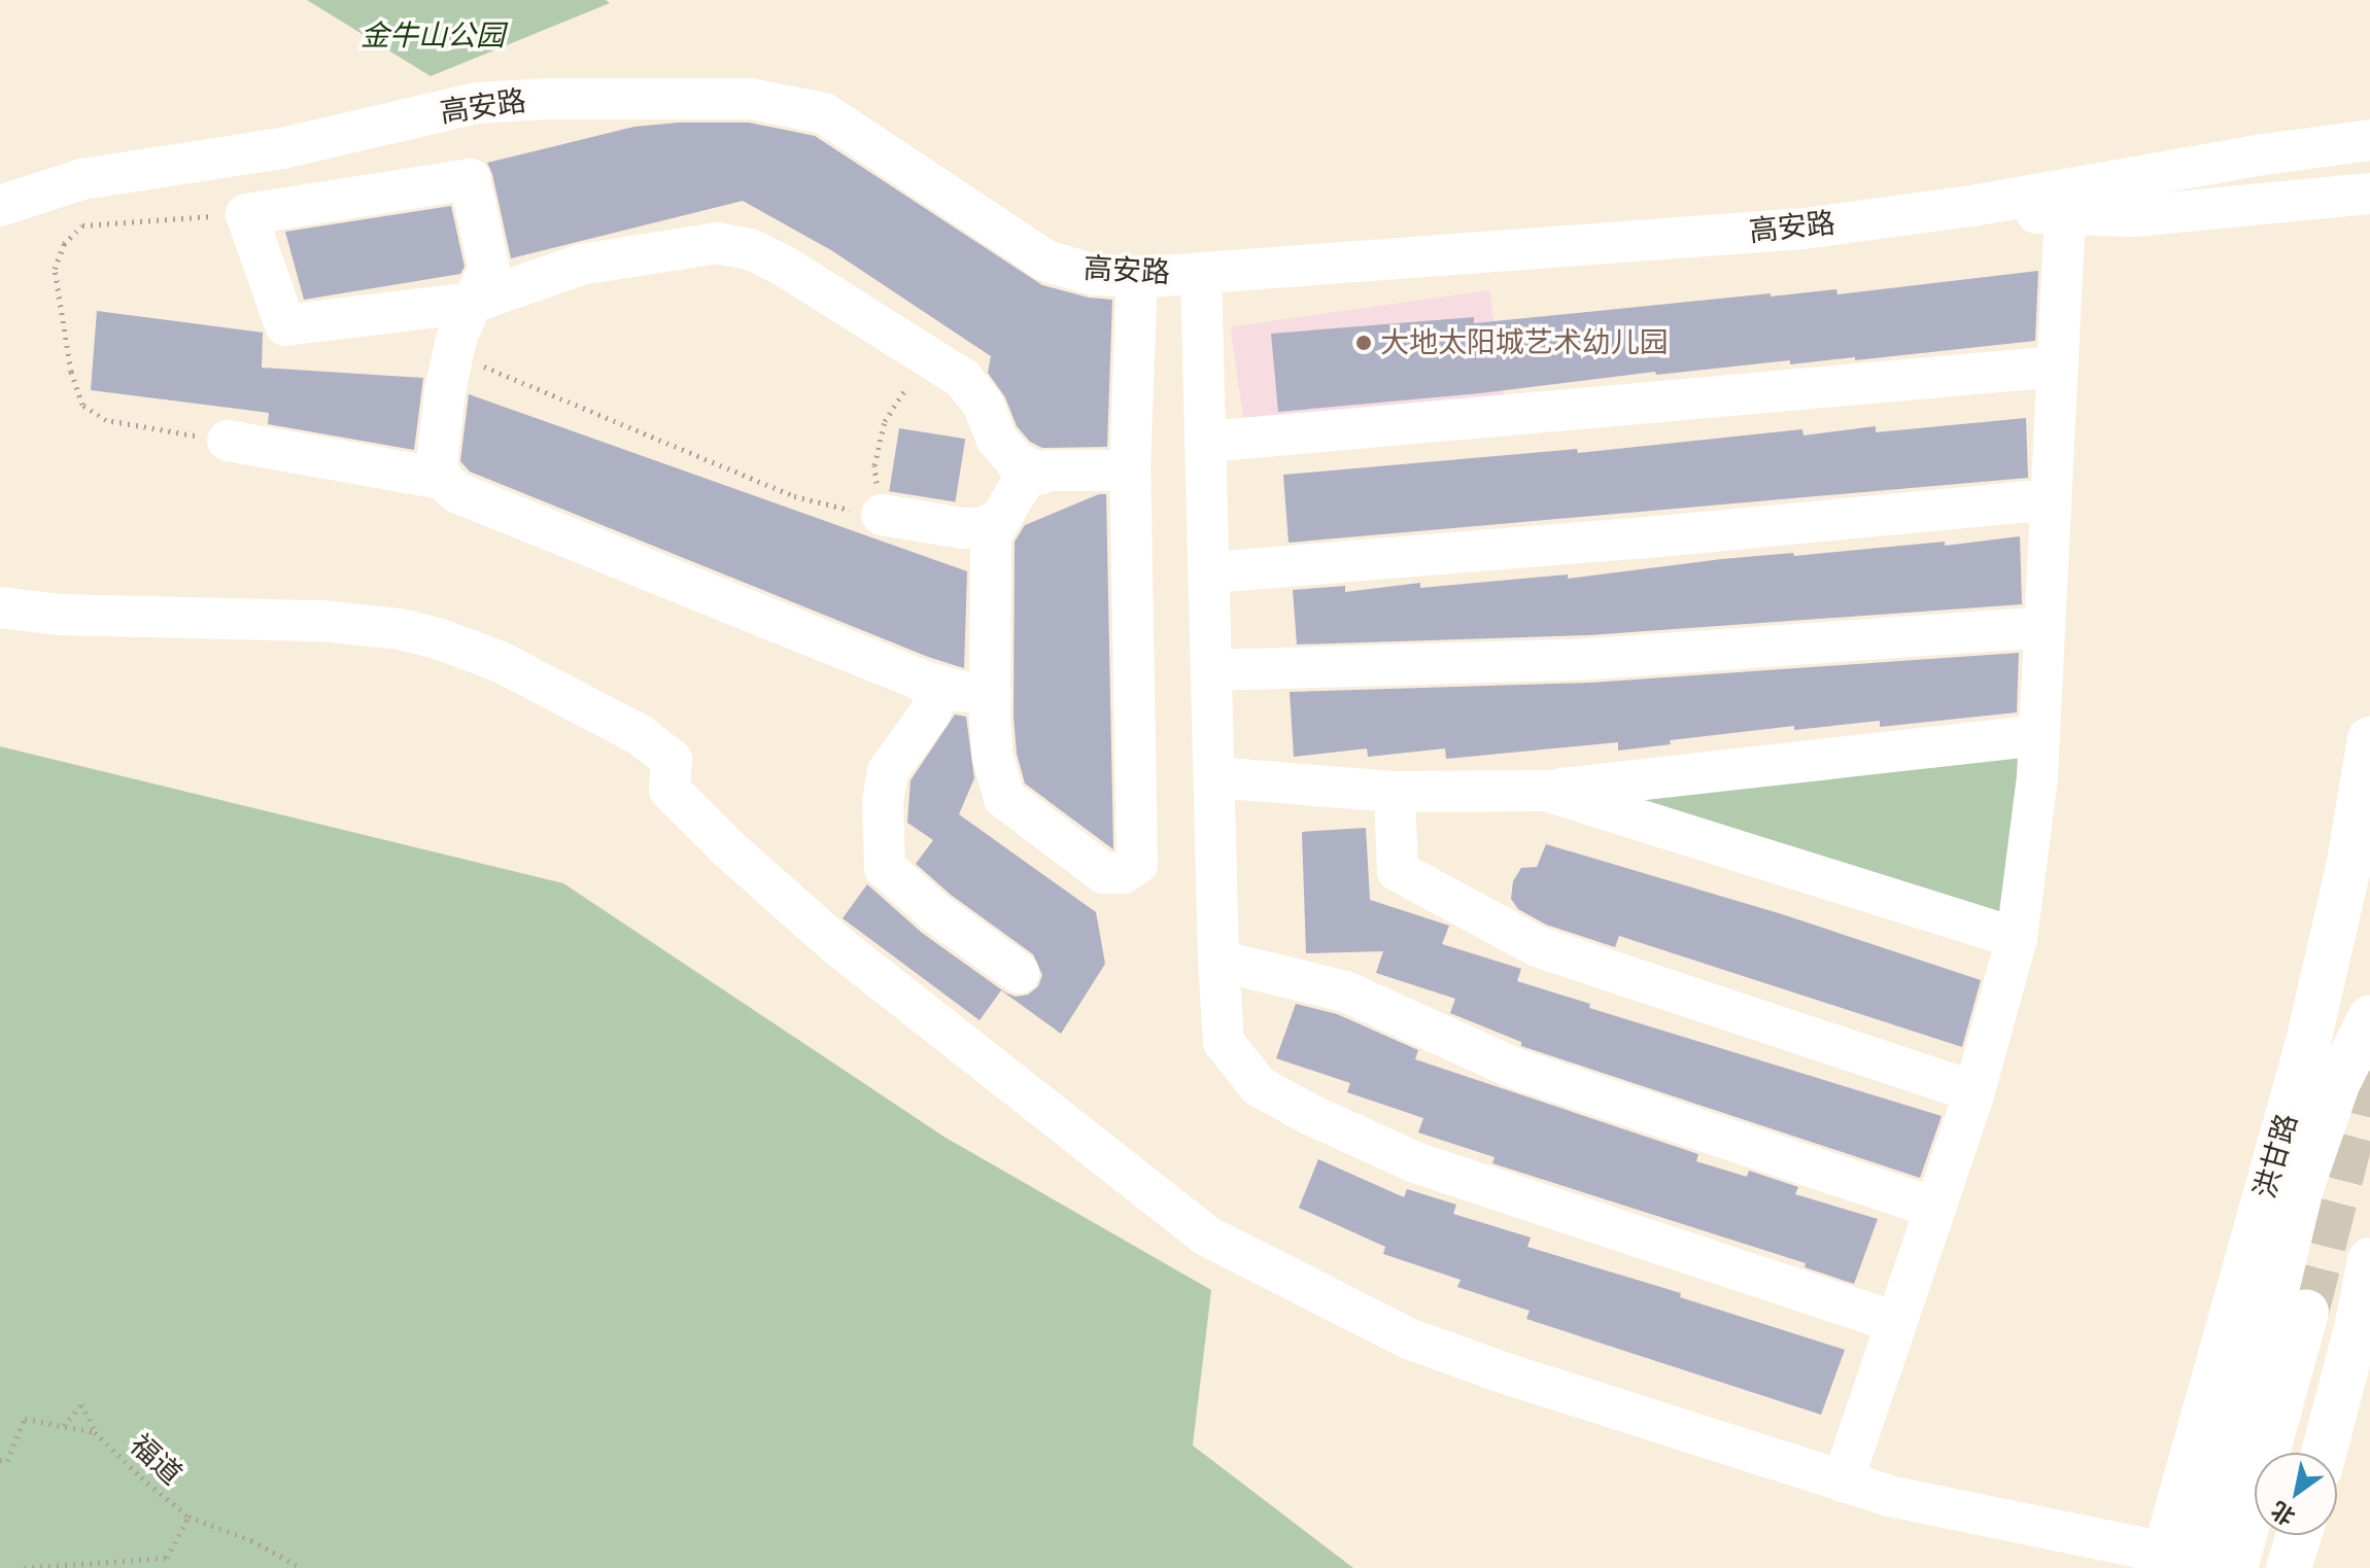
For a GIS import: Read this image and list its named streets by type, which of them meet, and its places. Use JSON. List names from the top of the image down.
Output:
{
  "streets": {
    "main road": ["洪甘路"],
    "street": ["高安路"],
    "path": ["福道"]
  },
  "parks": ["金牛山公园"],
  "places": ["大地太阳城艺术幼儿园"],
  "north": "bottom left"
}
